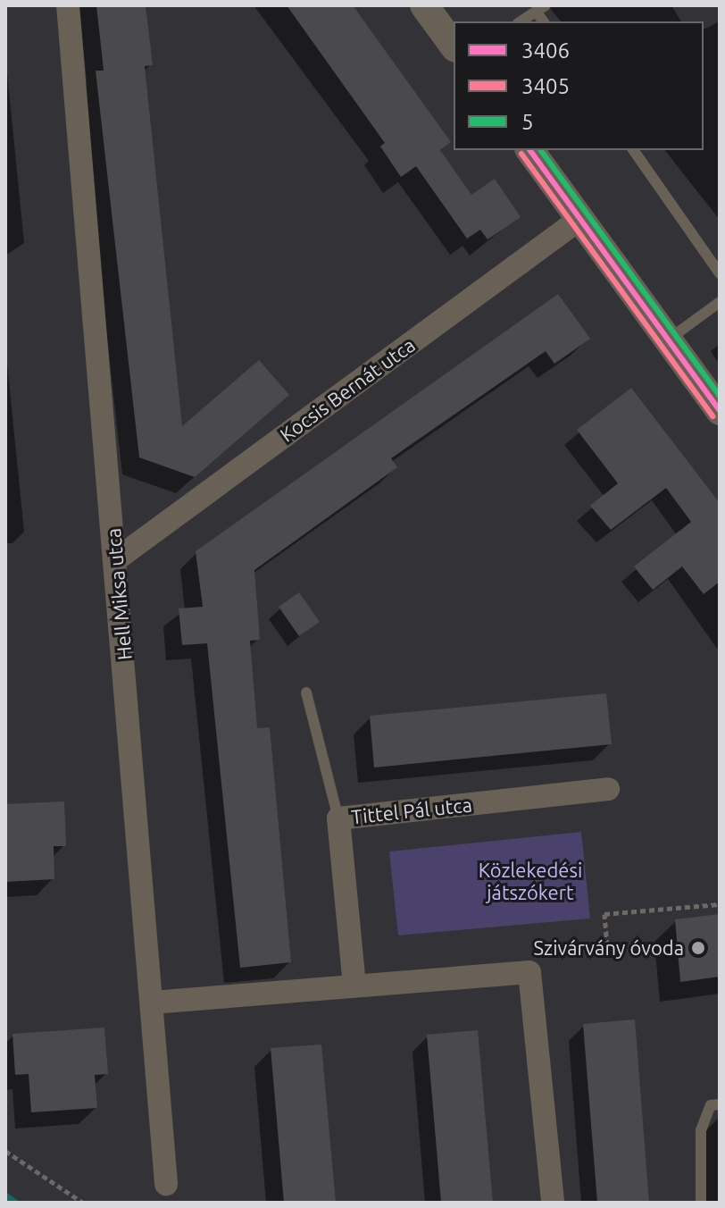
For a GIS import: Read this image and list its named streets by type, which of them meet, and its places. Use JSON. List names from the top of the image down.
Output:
{
  "streets": {
    "street": ["Kocsis Bernát utca", "Hell Miksa utca", "Tittel Pál utca"]
  },
  "crossings": [
    ["Kocsis Bernát utca", "Hell Miksa utca"]
  ],
  "parks": ["Közlekedési játszókert"],
  "places": ["Szivárvány óvoda"],
  "lines": ["transit line 3406", "transit line 5", "transit line 3405"],
  "legend": ["3406", "3405", "5"]
}
